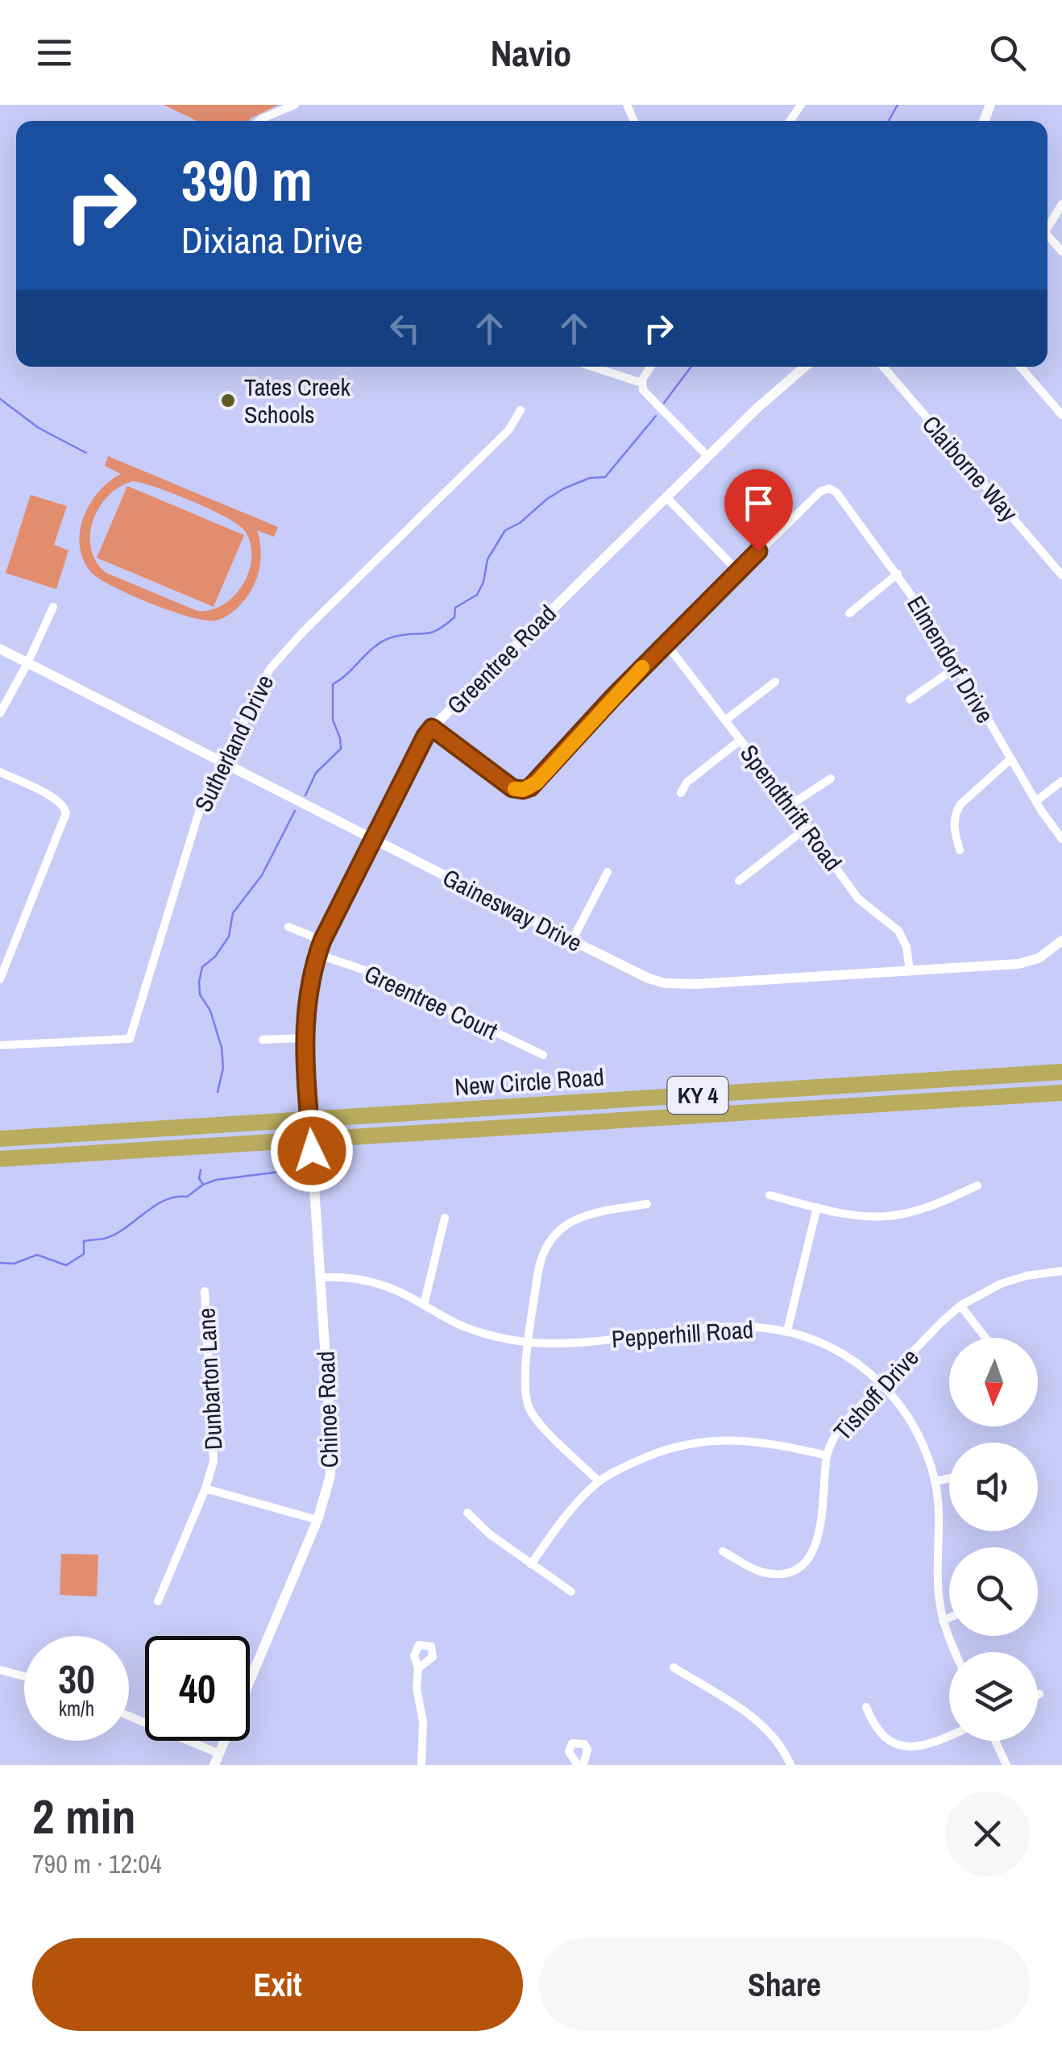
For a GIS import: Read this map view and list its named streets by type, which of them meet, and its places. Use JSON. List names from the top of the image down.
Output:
{
  "streets": {
    "highway": ["New Circle Road", "KY 4"],
    "street": [
      "Claiborne Way",
      "Greentree Road",
      "Elmendorf Drive",
      "Sutherland Drive",
      "Spendthrift Road",
      "Gainesway Drive",
      "Greentree Court",
      "Pepperhill Road",
      "Dunbarton Lane",
      "Tishoff Drive",
      "Chinoe Road"
    ]
  },
  "crossings": [
    ["Greentree Road", "Gainesway Drive"],
    ["Greentree Road", "Greentree Court"],
    ["Greentree Road", "Chinoe Road"],
    ["Sutherland Drive", "Gainesway Drive"],
    ["Spendthrift Road", "Gainesway Drive"],
    ["Pepperhill Road", "Tishoff Drive"],
    ["Pepperhill Road", "Chinoe Road"]
  ],
  "places": ["Tates Creek Schools"],
  "north": "bottom",
  "page": {
    "header": "Navio",
    "turn": ["390 m", "Dixiana Drive"],
    "speed": "30 km/h",
    "limit": "40",
    "heading": ["2 min", "790 m · 12:04"],
    "buttons": ["Exit", "Share"]
  }
}
